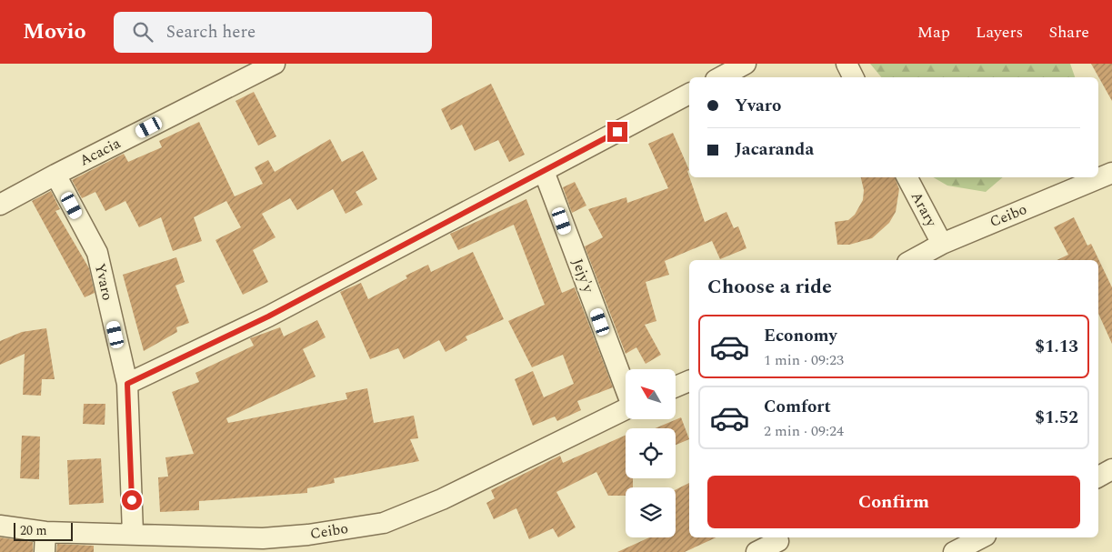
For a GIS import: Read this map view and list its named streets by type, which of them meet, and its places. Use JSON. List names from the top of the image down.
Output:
{
  "streets": {
    "street": [
      "Acacia",
      "Arary",
      "Ceibo",
      "Jejy'y",
      "Yvaro"
    ]
  },
  "crossings": [
    ["Acacia", "Yvaro"],
    ["Arary", "Ceibo"],
    ["Ceibo", "Yvaro"]
  ],
  "scale_bar": "20 m",
  "north": "top left",
  "page": {
    "header": "Movio",
    "search": "Search here",
    "nav": ["Map", "Layers", "Share"],
    "banner": ["Yvaro", "Jacaranda"],
    "heading": "Choose a ride",
    "list": [
      {
        "name": "Economy",
        "note": "1 min · 09:23",
        "value": "$1.13"
      },
      {
        "name": "Comfort",
        "note": "2 min · 09:24",
        "value": "$1.52"
      }
    ],
    "buttons": "Confirm",
    "scale": "20 m"
  }
}
